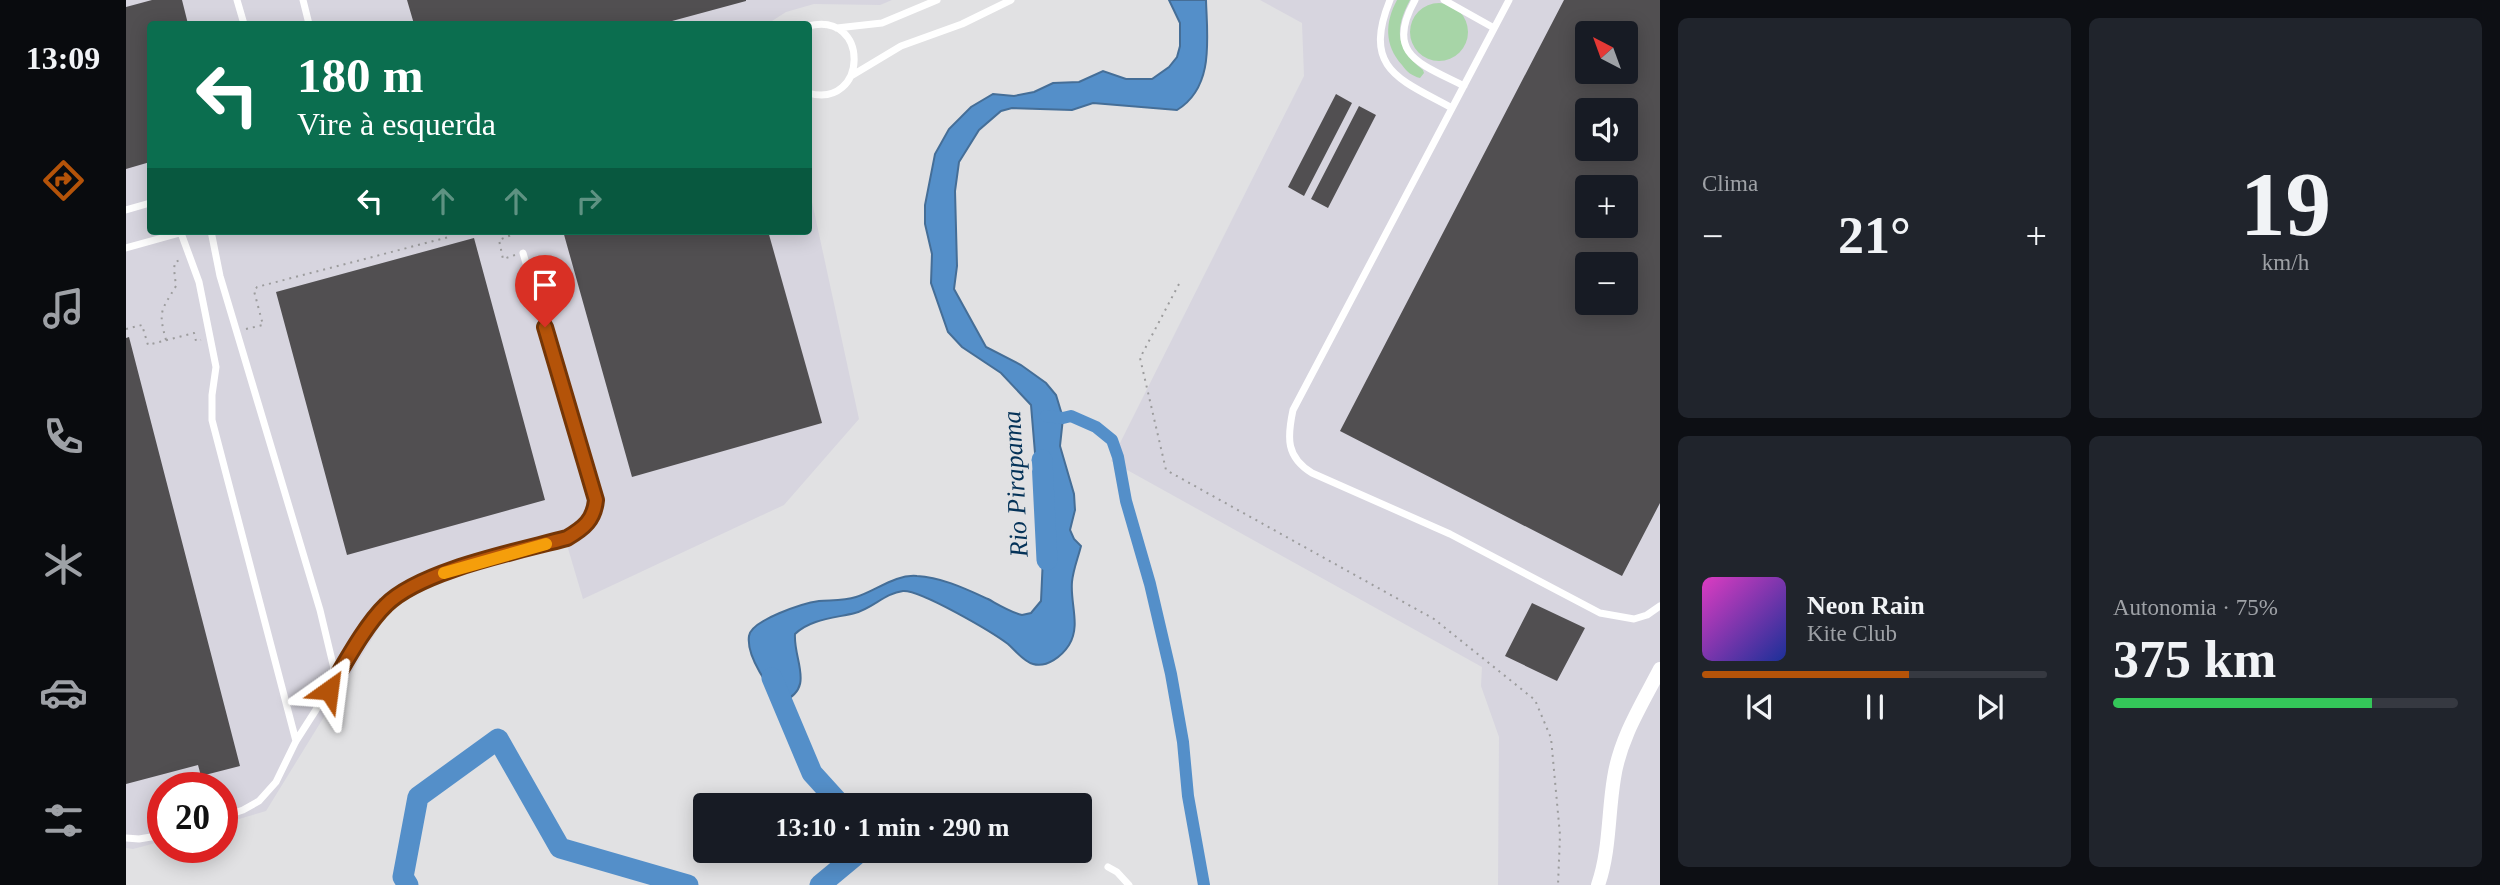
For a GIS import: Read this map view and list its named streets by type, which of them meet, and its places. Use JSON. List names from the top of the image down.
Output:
{
  "water": ["Rio Pirapama"],
  "north": "top left",
  "page": {
    "tabs": "13:09",
    "tile": [
      "Clima",
      ["19", "km/h"],
      ["Autonomia · 75%", "375 km"]
    ],
    "map_buttons": ["+", "−"],
    "turn": ["180 m", "Vire à esquerda"],
    "heat": ["−", "21°", "+"],
    "song": ["Neon Rain", "Kite Club"],
    "limit": "20",
    "trip": "13:10 · 1 min · 290 m"
  }
}
